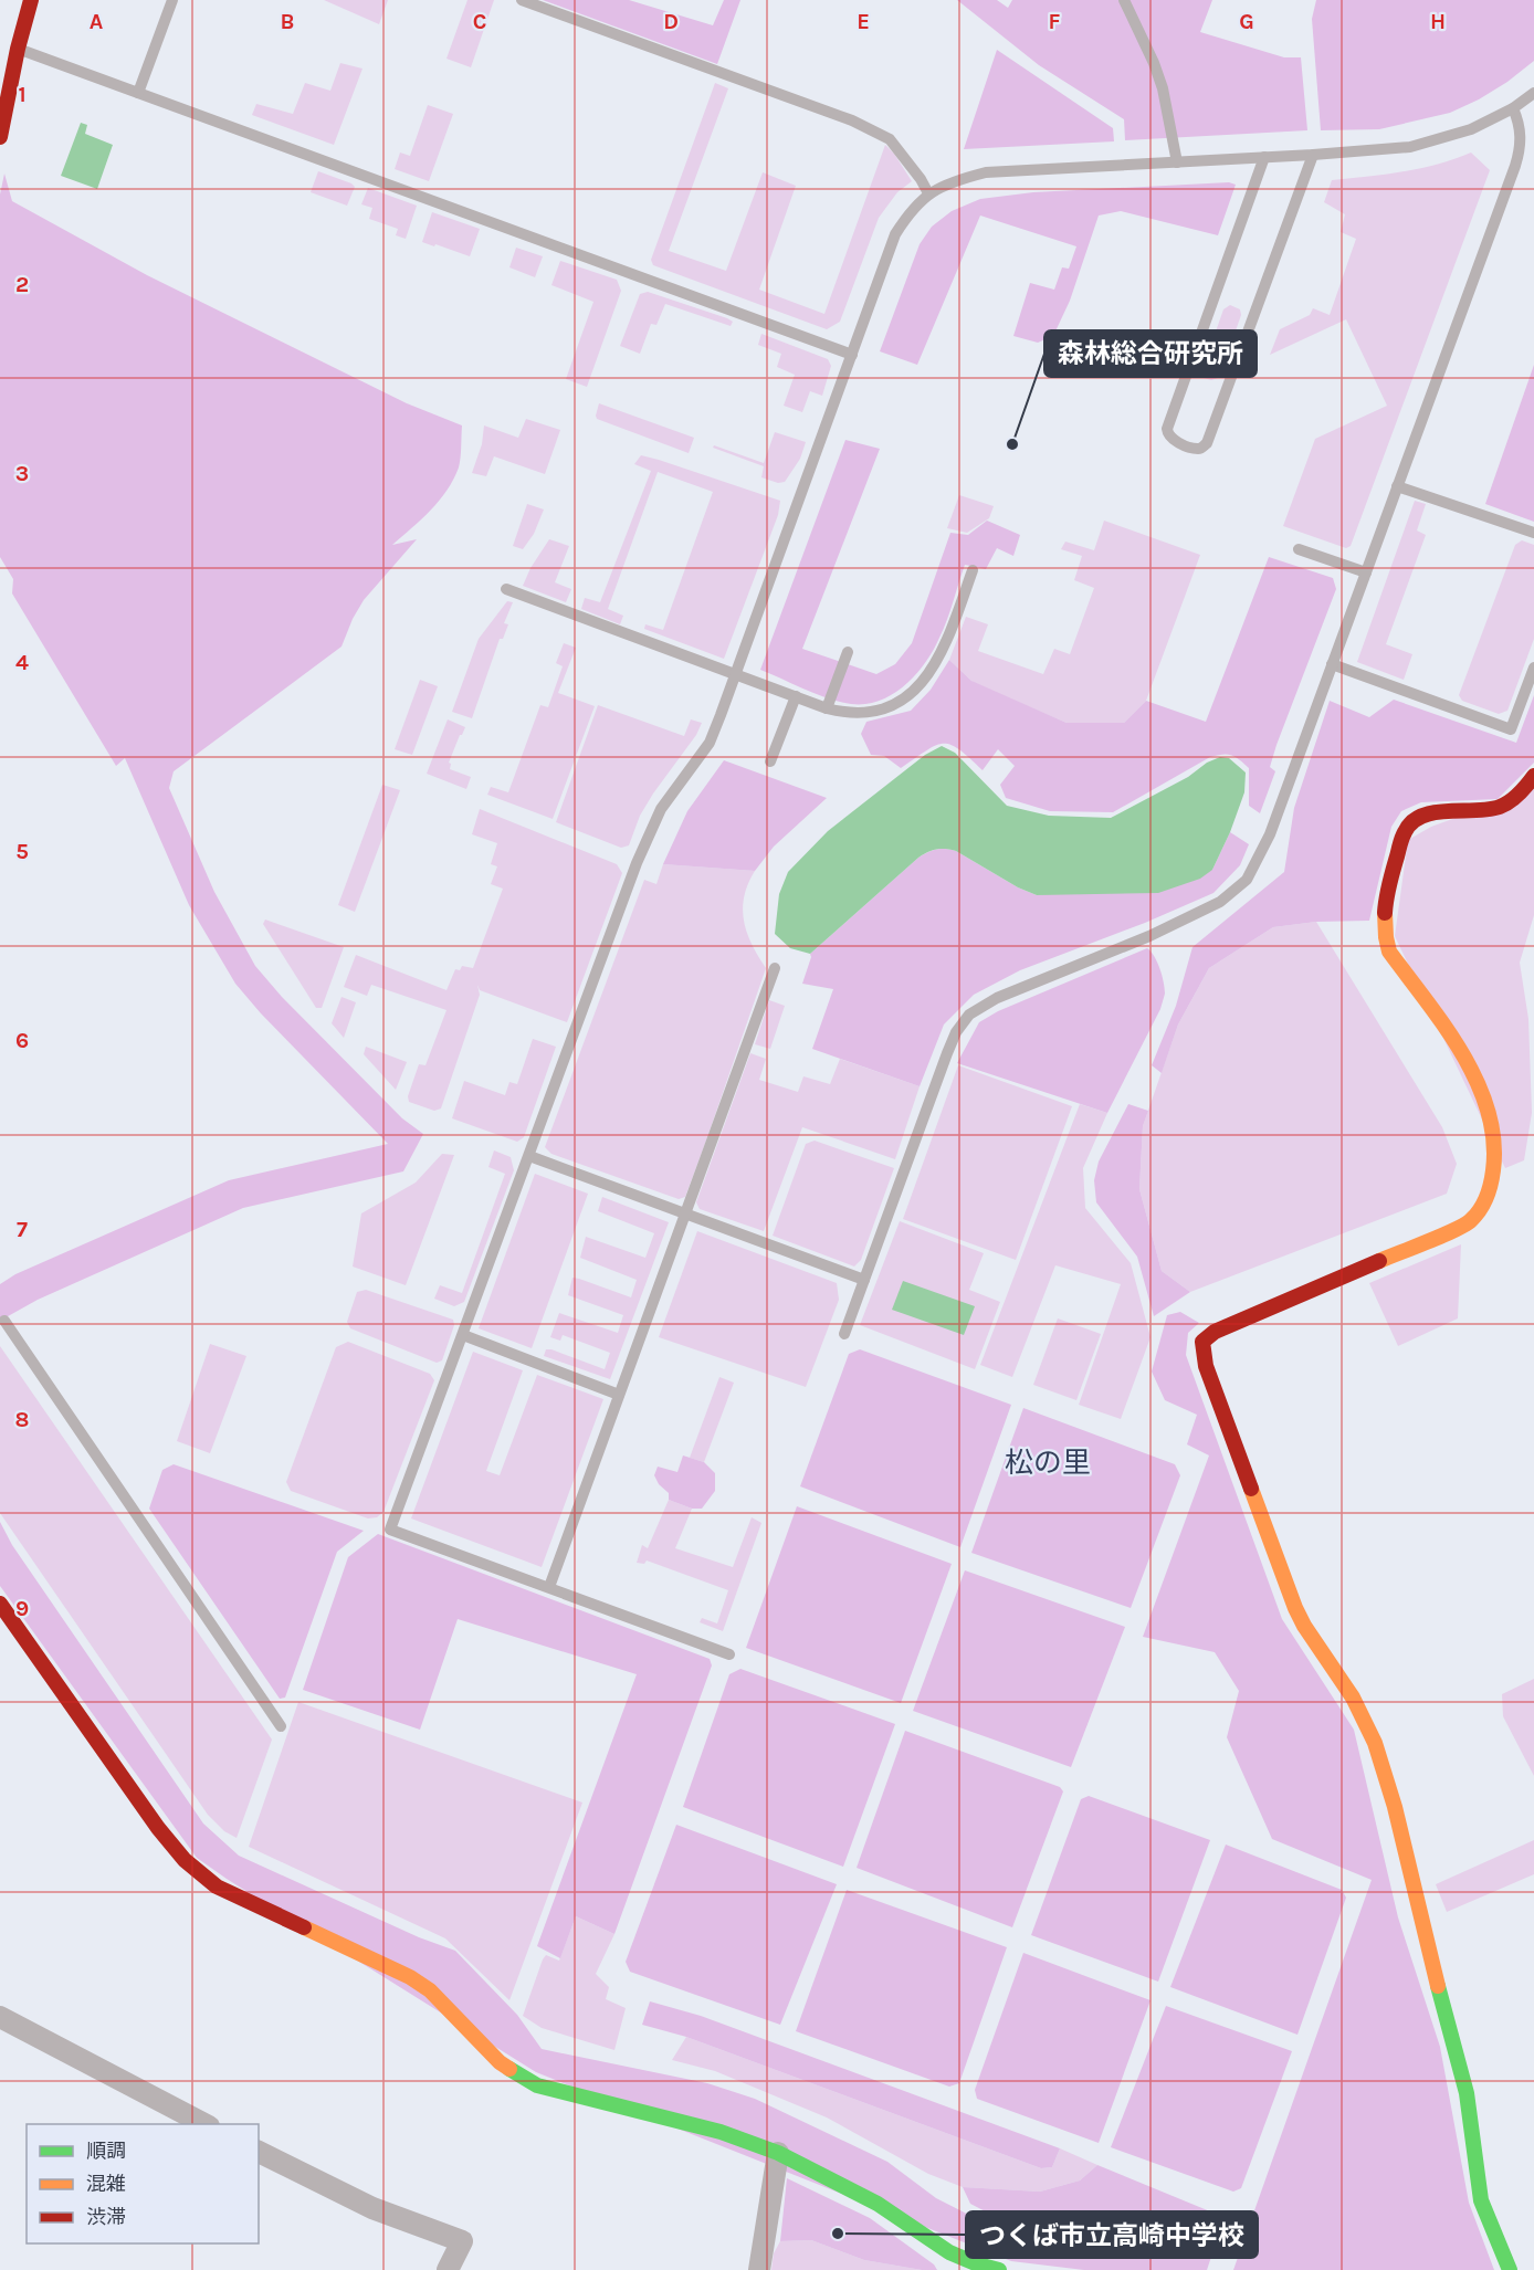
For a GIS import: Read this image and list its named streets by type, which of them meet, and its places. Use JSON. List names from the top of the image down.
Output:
{
  "districts": ["松の里"],
  "places": ["森林総合研究所", "つくば市立高崎中学校"],
  "legend": ["順調", "混雑", "渋滞"],
  "grid": {
    "columns": [
      "A",
      "B",
      "C",
      "D",
      "E",
      "F",
      "G",
      "H"
    ],
    "rows": [
      "1",
      "2",
      "3",
      "4",
      "5",
      "6",
      "7",
      "8",
      "9"
    ]
  }
}
